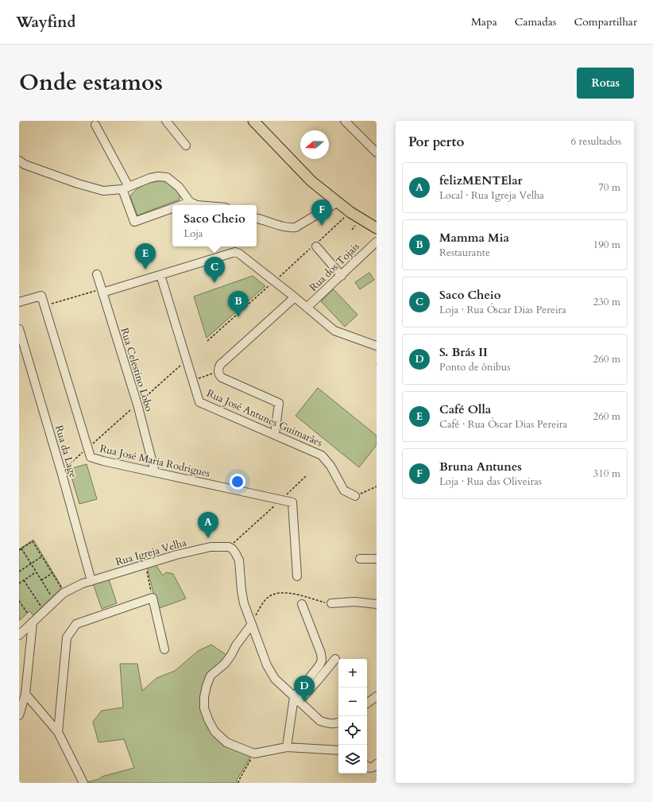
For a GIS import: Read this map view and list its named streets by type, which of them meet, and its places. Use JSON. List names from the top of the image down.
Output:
{
  "streets": {
    "street": [
      "Rua dos Tojais",
      "Rua Celestino Lobo",
      "Rua José Antunes Guimarães",
      "Rua da Lage",
      "Rua José Maria Rodrigues",
      "Rua Igreja Velha"
    ]
  },
  "crossings": [
    ["Rua Celestino Lobo", "Rua José Maria Rodrigues"],
    ["Rua da Lage", "Rua Igreja Velha"]
  ],
  "north": "left",
  "page": {
    "header": "Wayfind",
    "nav": ["Mapa", "Camadas", "Compartilhar"],
    "title": "Onde estamos",
    "buttons": "Rotas",
    "heading": ["Por perto", "6 resultados"],
    "list": [
      {
        "mark": "A",
        "name": "felizMENTElar",
        "note": "Local · Rua Igreja Velha",
        "value": "70 m"
      },
      {
        "mark": "B",
        "name": "Mamma Mia",
        "note": "Restaurante",
        "value": "190 m"
      },
      {
        "mark": "C",
        "name": "Saco Cheio",
        "note": "Loja · Rua Óscar Dias Pereira",
        "value": "230 m"
      },
      {
        "mark": "D",
        "name": "S. Brás II",
        "note": "Ponto de ônibus",
        "value": "260 m"
      },
      {
        "mark": "E",
        "name": "Café Olla",
        "note": "Café · Rua Óscar Dias Pereira",
        "value": "260 m"
      },
      {
        "mark": "F",
        "name": "Bruna Antunes",
        "note": "Loja · Rua das Oliveiras",
        "value": "310 m"
      }
    ],
    "pins": [
      "F",
      "E",
      "C",
      "B",
      "A",
      "D"
    ],
    "popup": ["Saco Cheio", "Loja"],
    "map_buttons": ["+", "−"]
  }
}
